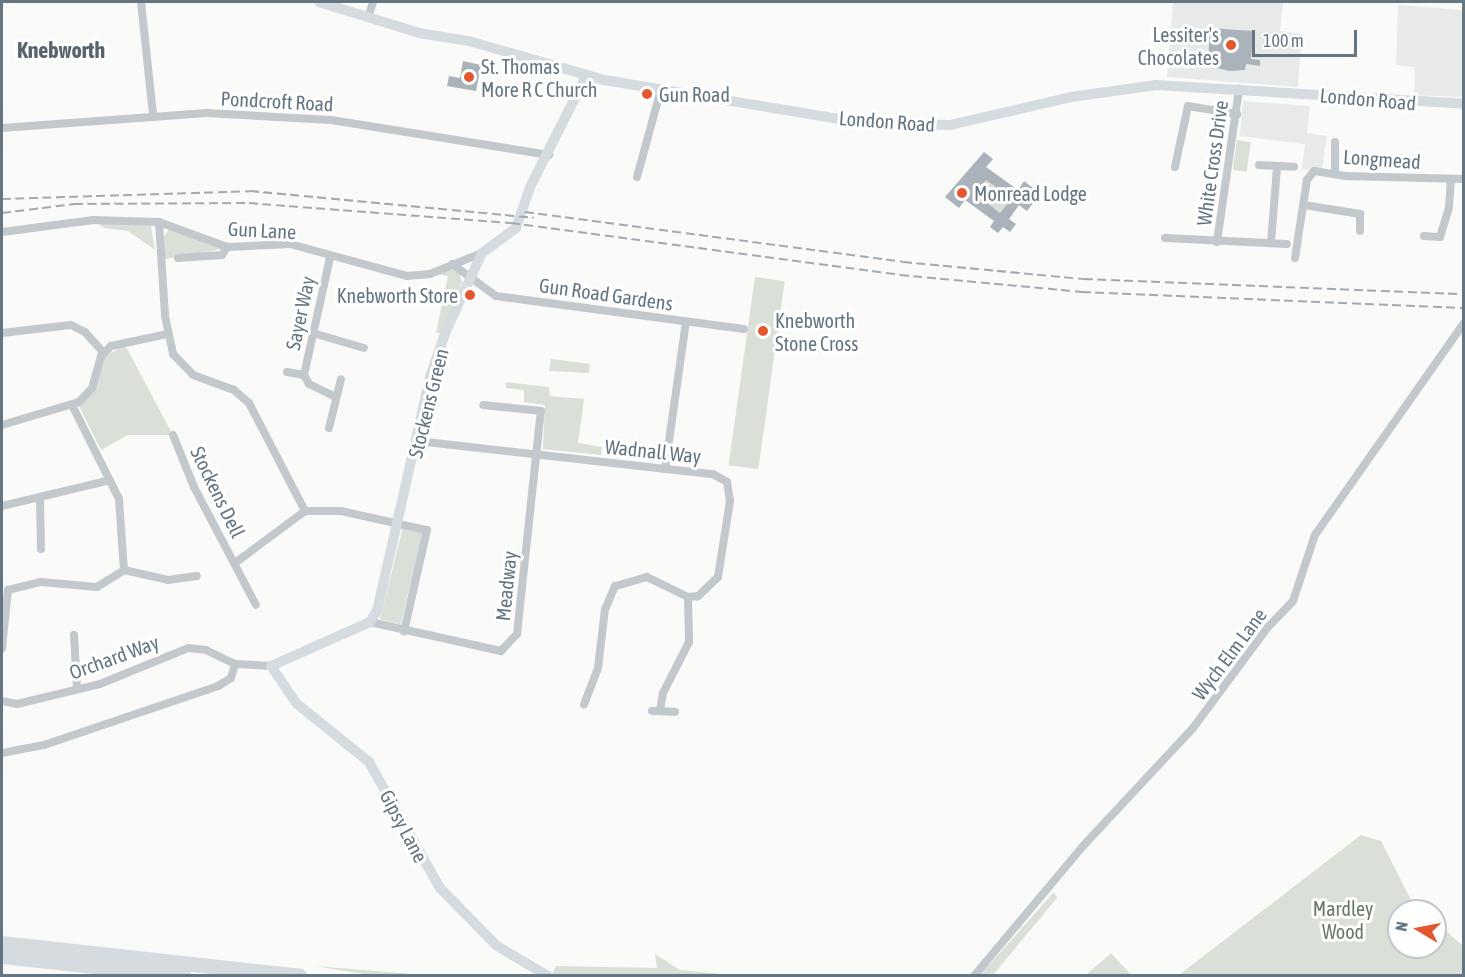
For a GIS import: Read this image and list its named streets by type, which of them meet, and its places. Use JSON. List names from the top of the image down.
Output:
{
  "streets": {
    "main road": ["London Road", "Stockens Green", "Gipsy Lane"],
    "street": [
      "Pondcroft Road",
      "Longmead",
      "White Cross Drive",
      "Gun Lane",
      "Gun Road Gardens",
      "Sayer Way",
      "Wadnall Way",
      "Stockens Dell",
      "Meadway",
      "Wych Elm Lane",
      "Orchard Way"
    ]
  },
  "crossings": [
    ["London Road", "White Cross Drive"],
    ["Gun Lane", "Gun Road Gardens"],
    ["Gun Lane", "Sayer Way"],
    ["Gun Lane", "Stockens Green"],
    ["Gun Road Gardens", "Stockens Green"],
    ["Stockens Green", "Wadnall Way"],
    ["Stockens Green", "Meadway"],
    ["Wadnall Way", "Meadway"]
  ],
  "districts": ["Knebworth"],
  "parks": ["Mardley Wood"],
  "places": [
    "Lessiter's Chocolates",
    "St. Thomas More R C Church",
    "Gun Road",
    "Monread Lodge",
    "Knebworth Store",
    "Knebworth Stone Cross"
  ],
  "scale_bar": "100 m",
  "north": "left"
}
